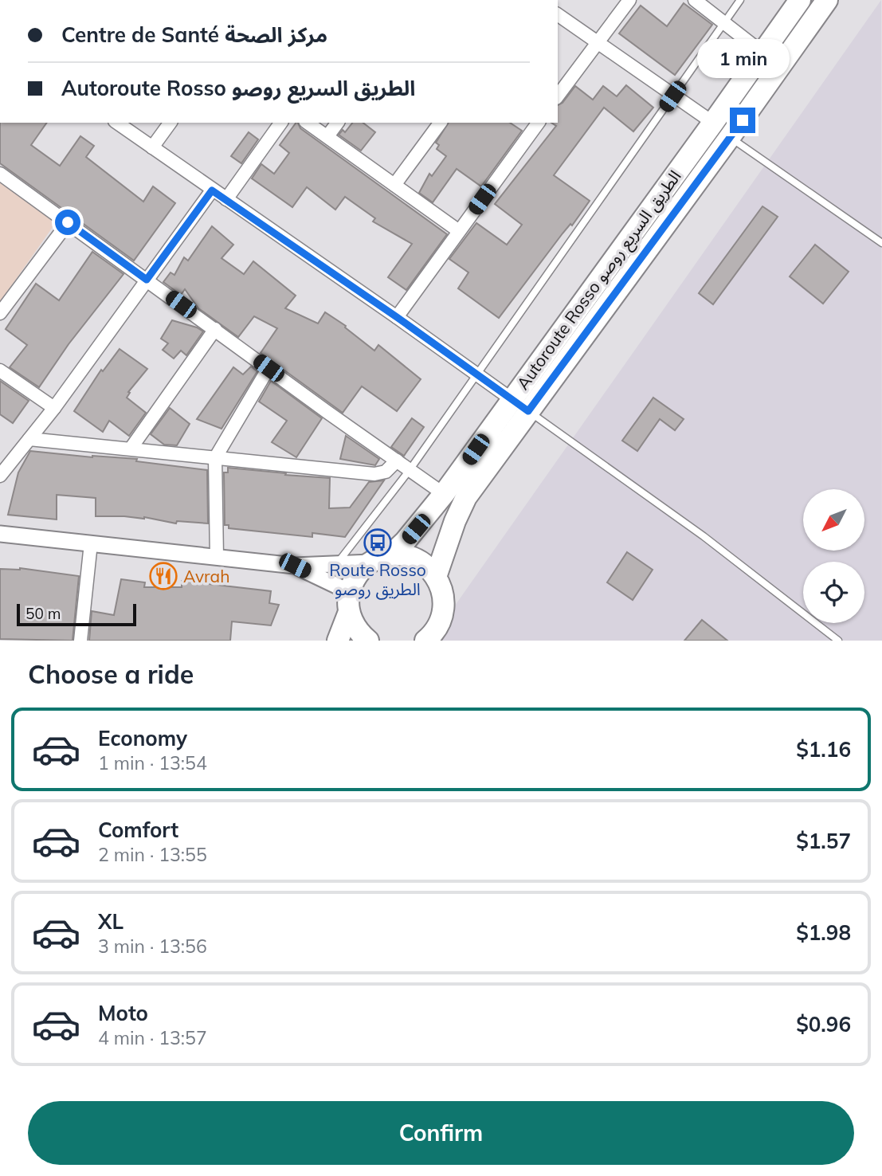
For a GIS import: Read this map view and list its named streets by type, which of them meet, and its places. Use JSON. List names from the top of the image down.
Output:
{
  "streets": {
    "highway": ["Autoroute Rosso الطريق السريع روصو"]
  },
  "places": {
    "bus stop": ["Route Rosso الطريق روصو"],
    "restaurant": ["Avrah"]
  },
  "scale_bar": "50 m",
  "north": "bottom left",
  "page": {
    "banner": ["Centre de Santé مركز الصحة", "Autoroute Rosso الطريق السريع روصو"],
    "bubble": "1 min",
    "scale": "50 m",
    "heading": "Choose a ride",
    "list": [
      {
        "name": "Economy",
        "note": "1 min · 13:54",
        "value": "$1.16"
      },
      {
        "name": "Comfort",
        "note": "2 min · 13:55",
        "value": "$1.57"
      },
      {
        "name": "XL",
        "note": "3 min · 13:56",
        "value": "$1.98"
      },
      {
        "name": "Moto",
        "note": "4 min · 13:57",
        "value": "$0.96"
      }
    ],
    "buttons": "Confirm"
  }
}
